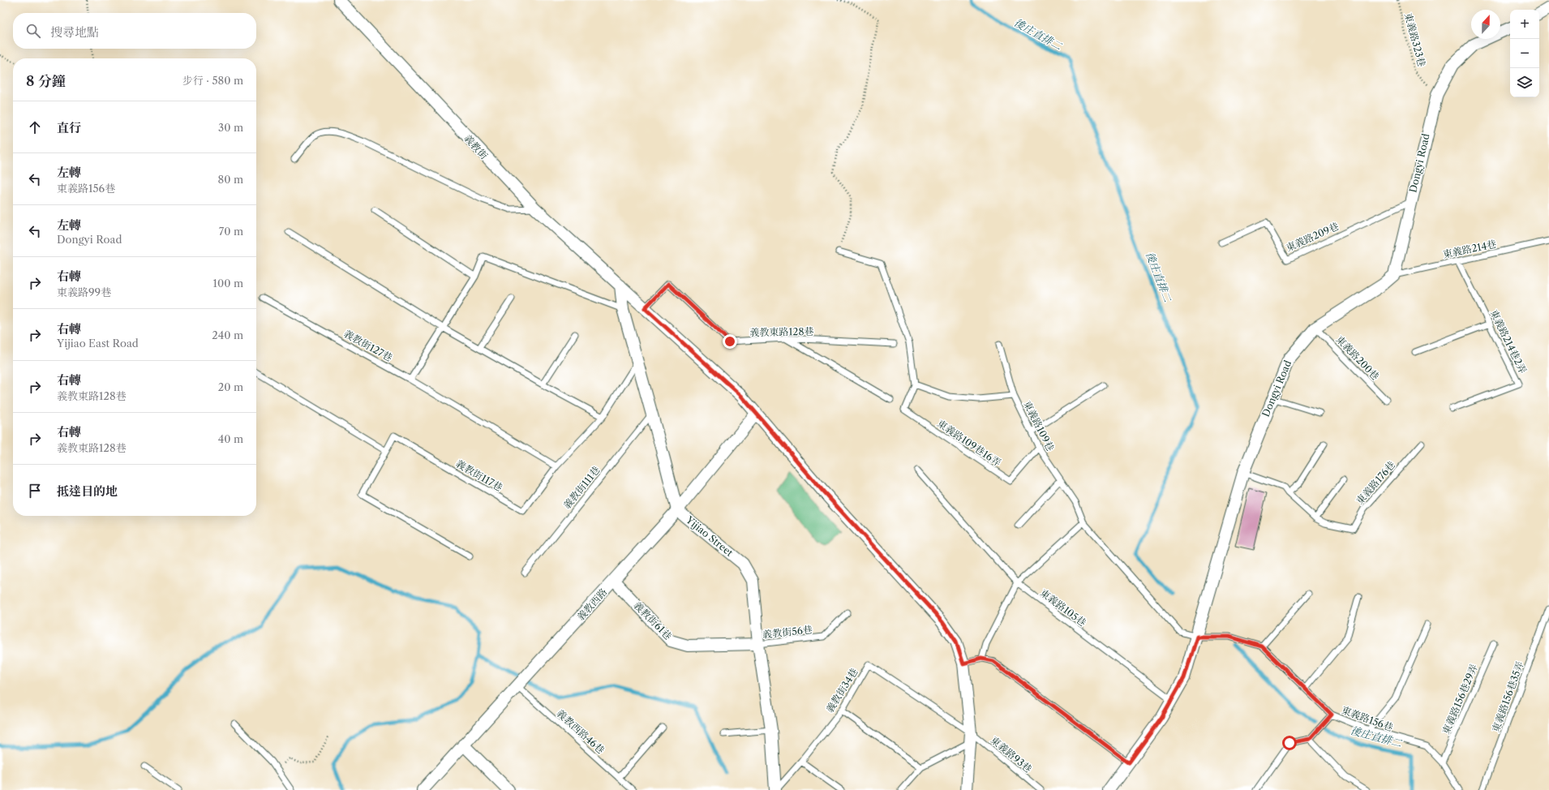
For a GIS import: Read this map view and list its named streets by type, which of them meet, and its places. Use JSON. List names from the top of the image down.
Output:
{
  "streets": {
    "street": [
      "義教街",
      "Dongyi Road",
      "Yijiao Street",
      "義教西路",
      "義教街61巷"
    ],
    "lane": [
      "東義路209巷",
      "東義路214巷",
      "義教東路128巷",
      "東義路214巷2弄",
      "義教街127巷",
      "東義路200巷",
      "東義路109巷",
      "東義路109巷16弄",
      "義教街117巷",
      "東義路176巷",
      "義教街111巷",
      "東義路105巷",
      "義教街56巷",
      "義教街34巷",
      "東義路156巷35弄",
      "東義路156巷29弄",
      "東義路156巷",
      "義教西路46巷",
      "東義路93巷"
    ],
    "path": ["東義路323巷"]
  },
  "crossings": [
    ["東義路323巷", "Dongyi Road"],
    ["義教街", "義教東路128巷"],
    ["義教街", "Yijiao Street"],
    ["義教街", "義教西路"],
    ["義教街", "義教街34巷"],
    ["義教街", "東義路93巷"],
    ["Dongyi Road", "東義路209巷"],
    ["Dongyi Road", "東義路214巷"],
    ["Dongyi Road", "東義路200巷"],
    ["Dongyi Road", "東義路109巷"],
    ["Dongyi Road", "東義路176巷"],
    ["Dongyi Road", "東義路105巷"],
    ["Dongyi Road", "東義路156巷"],
    ["東義路214巷", "東義路214巷2弄"],
    ["東義路109巷", "東義路109巷16弄"],
    ["東義路109巷", "東義路156巷"],
    ["義教街117巷", "Yijiao Street"],
    ["義教街111巷", "Yijiao Street"],
    ["Yijiao Street", "義教西路"],
    ["Yijiao Street", "義教街61巷"],
    ["Yijiao Street", "義教街56巷"],
    ["Yijiao Street", "義教街34巷"],
    ["義教西路", "義教街61巷"],
    ["義教西路", "義教西路46巷"],
    ["義教街61巷", "義教街56巷"],
    ["義教街34巷", "東義路93巷"],
    ["東義路156巷29弄", "東義路156巷"]
  ],
  "water": ["後庄直排二"],
  "north": "top",
  "page": {
    "map_buttons": ["+", "−"],
    "search": "搜尋地點",
    "heading": ["8 分鐘", "步行 · 580 m"],
    "list": [
      ["直行", "30 m"],
      ["左轉", "東義路156巷", "80 m"],
      ["左轉", "Dongyi Road", "70 m"],
      ["右轉", "東義路99巷", "100 m"],
      ["右轉", "Yijiao East Road", "240 m"],
      ["右轉", "義教東路128巷", "20 m"],
      ["右轉", "義教東路128巷", "40 m"],
      "抵達目的地"
    ]
  }
}
